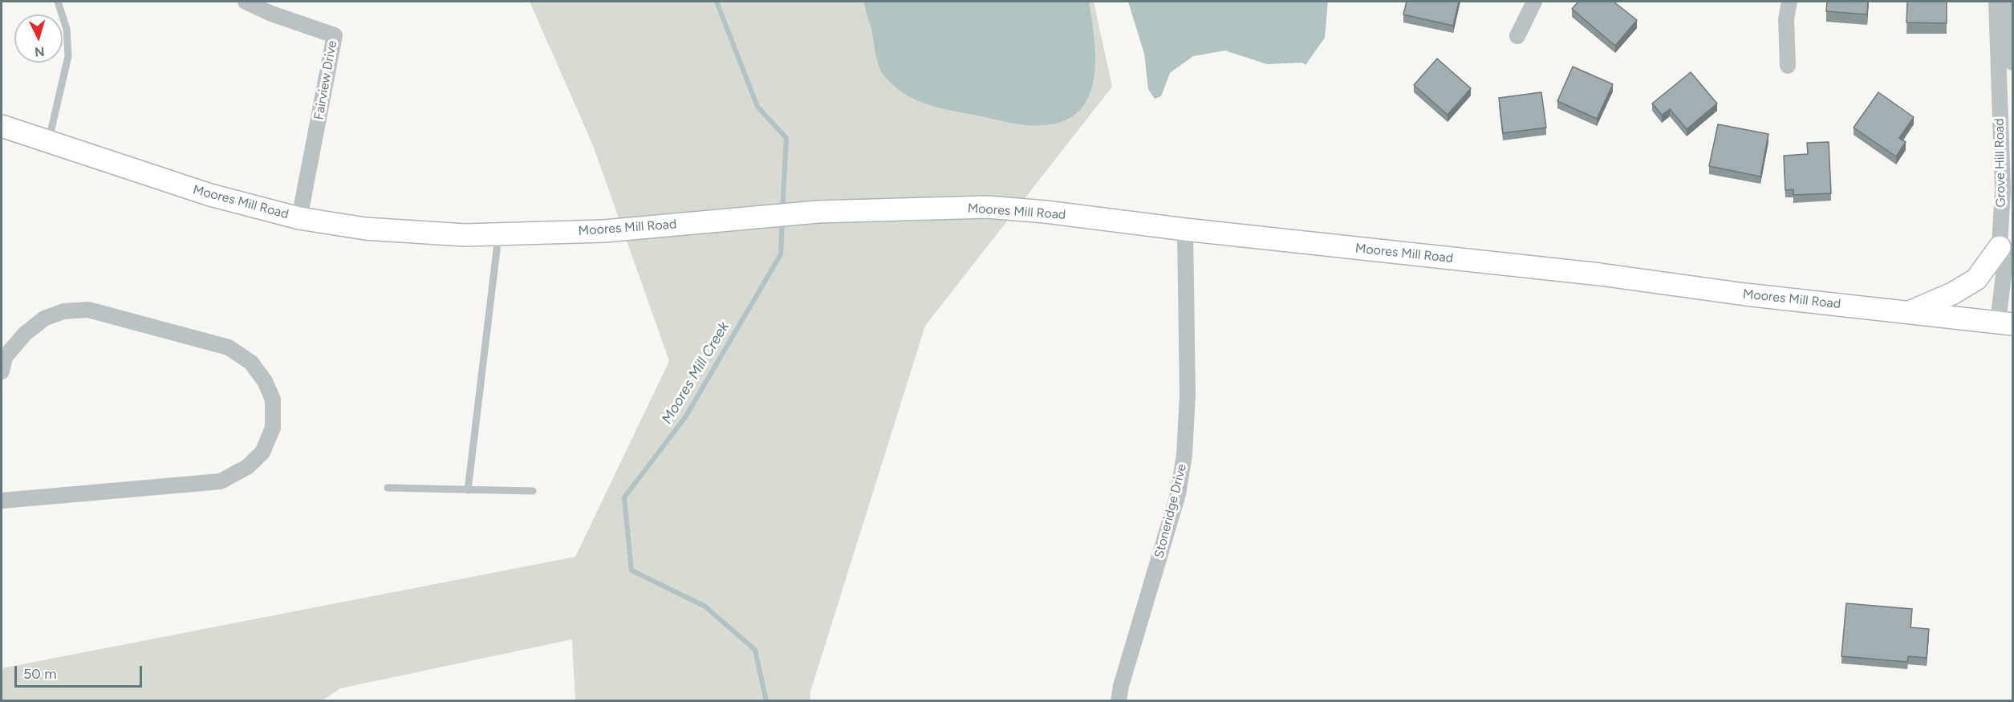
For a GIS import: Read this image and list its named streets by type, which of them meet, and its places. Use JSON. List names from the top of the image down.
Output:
{
  "streets": {
    "street": [
      "Fairview Drive",
      "Grove Hill Road",
      "Moores Mill Road",
      "Stoneridge Drive"
    ]
  },
  "crossings": [
    ["Fairview Drive", "Moores Mill Road"],
    ["Grove Hill Road", "Moores Mill Road"],
    ["Moores Mill Road", "Stoneridge Drive"]
  ],
  "water": ["Moores Mill Creek"],
  "scale_bar": "50 m",
  "north": "bottom"
}
